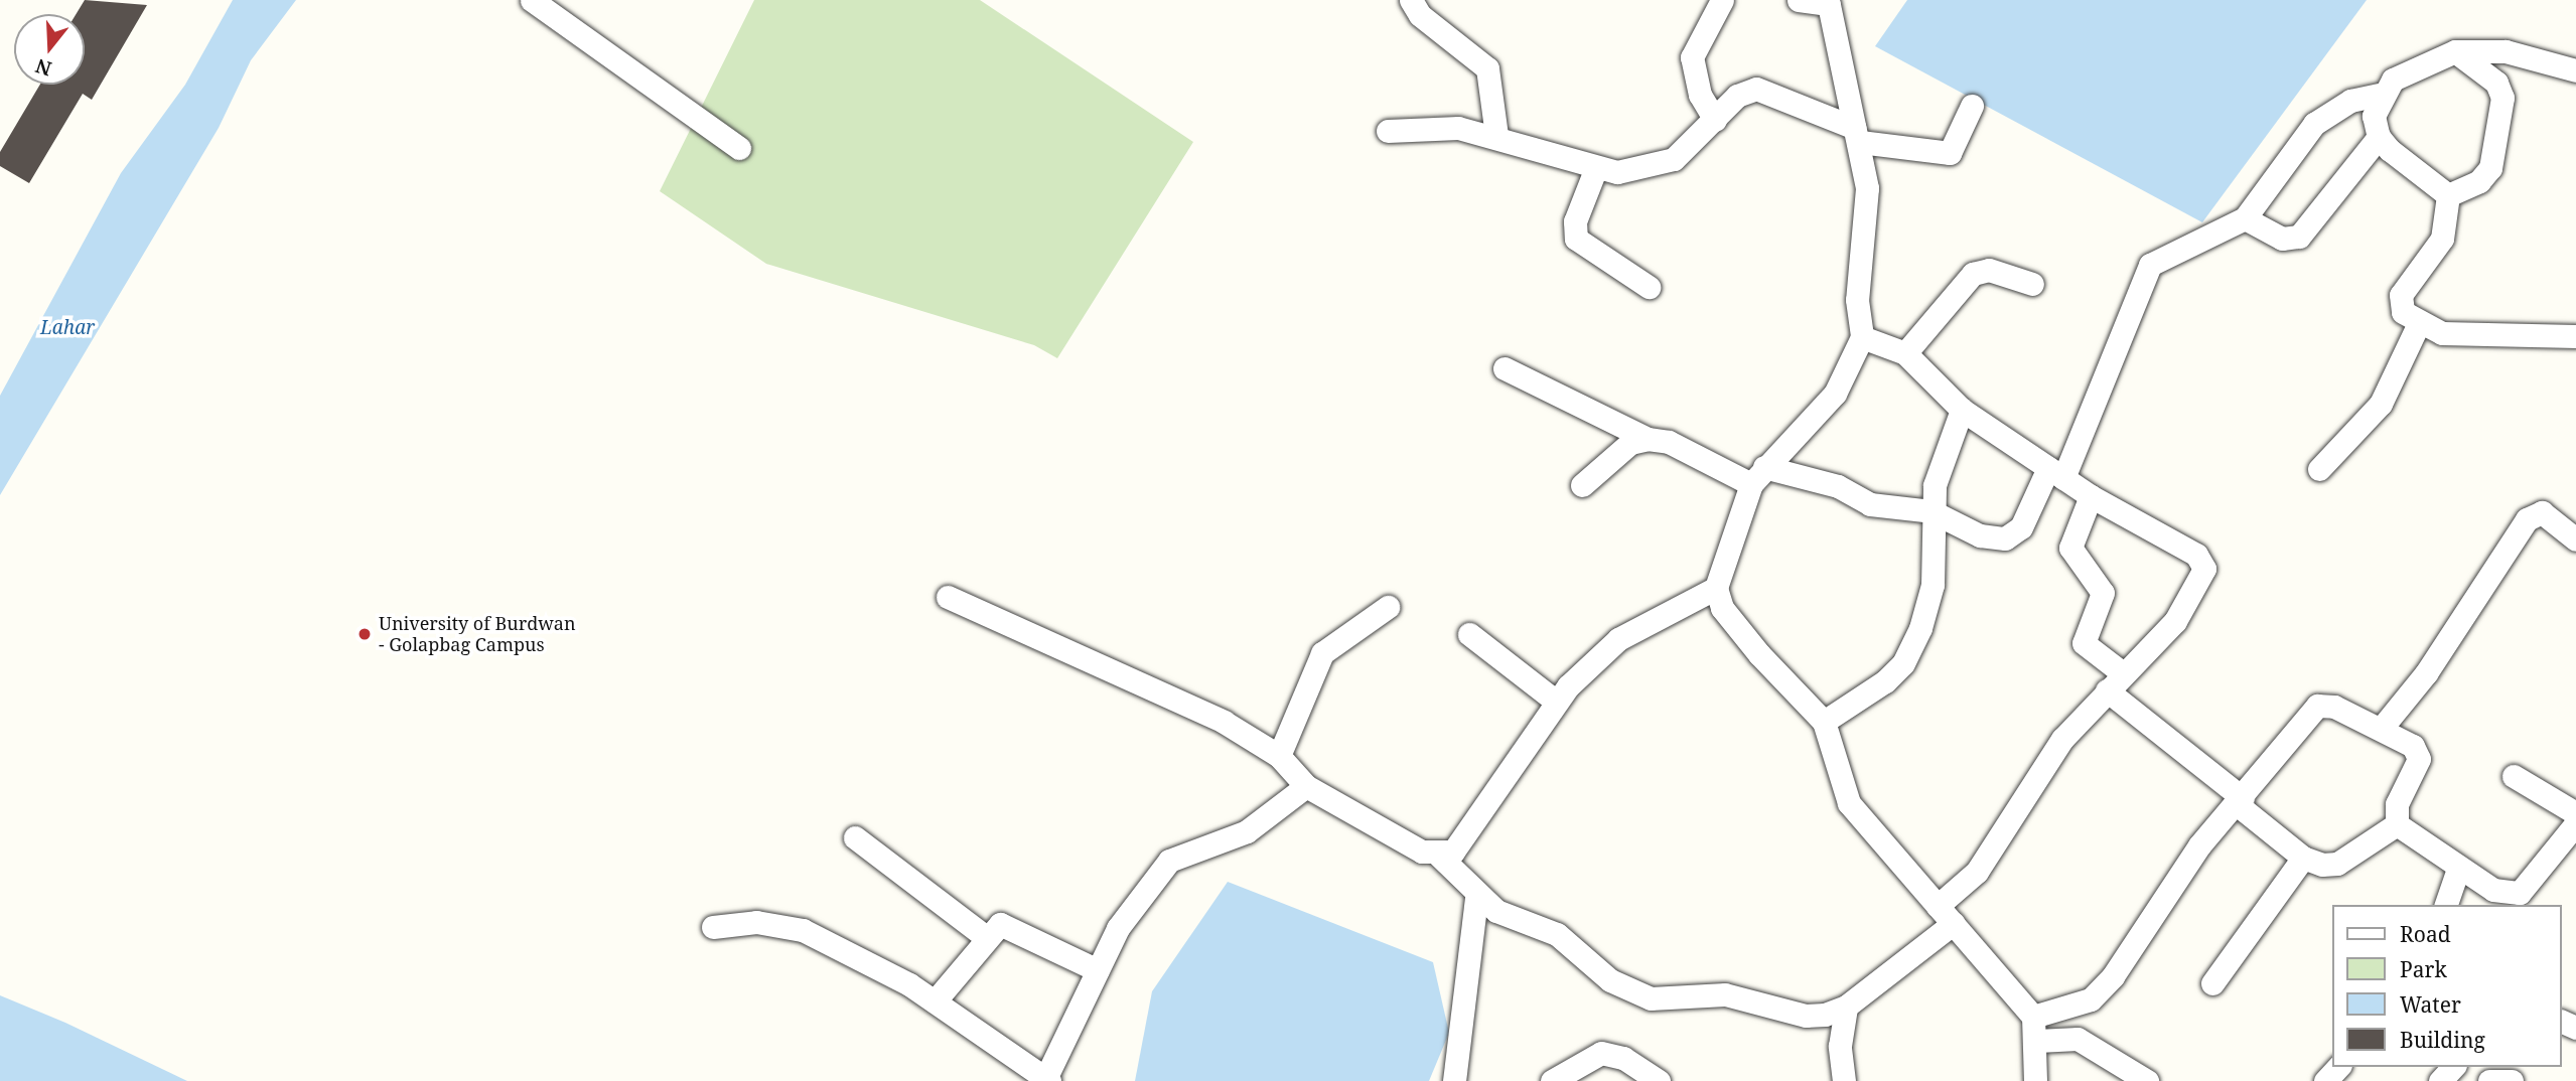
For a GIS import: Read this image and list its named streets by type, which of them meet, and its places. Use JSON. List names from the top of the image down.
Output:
{
  "water": ["Lahar"],
  "places": ["University of Burdwan - Golapbag Campus"],
  "legend": [
    "Road",
    "Park",
    "Water",
    "Building"
  ],
  "north": "bottom"
}
